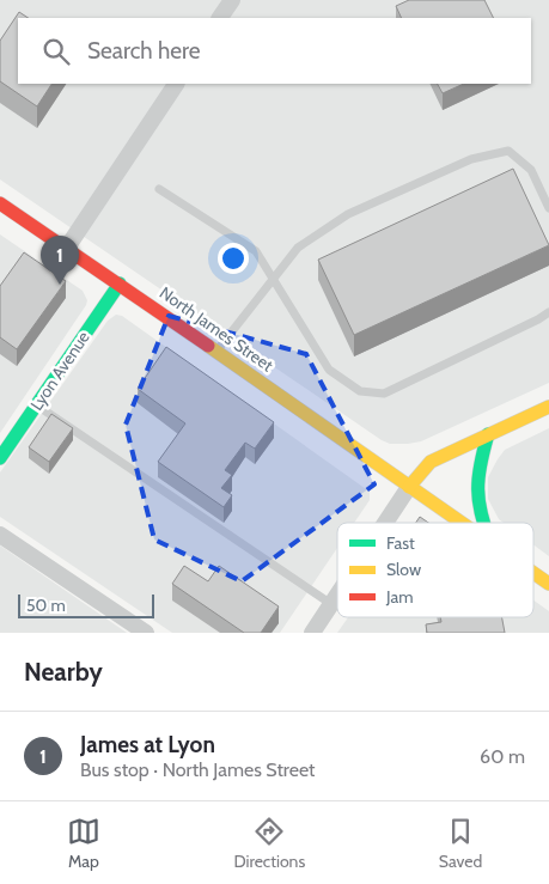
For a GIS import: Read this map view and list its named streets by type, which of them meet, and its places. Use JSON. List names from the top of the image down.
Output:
{
  "streets": {
    "main road": ["North James Street", "Lyon Avenue"]
  },
  "crossings": [
    ["North James Street", "Lyon Avenue"]
  ],
  "legend": ["Fast", "Slow", "Jam"],
  "scale_bar": "50 m",
  "page": {
    "search": "Search here",
    "pins": "1",
    "scale": "50 m",
    "heading": "Nearby",
    "list": [
      {
        "mark": "1",
        "name": "James at Lyon",
        "note": "Bus stop · North James Street",
        "value": "60 m"
      }
    ],
    "nav": ["Map", "Directions", "Saved"]
  }
}
